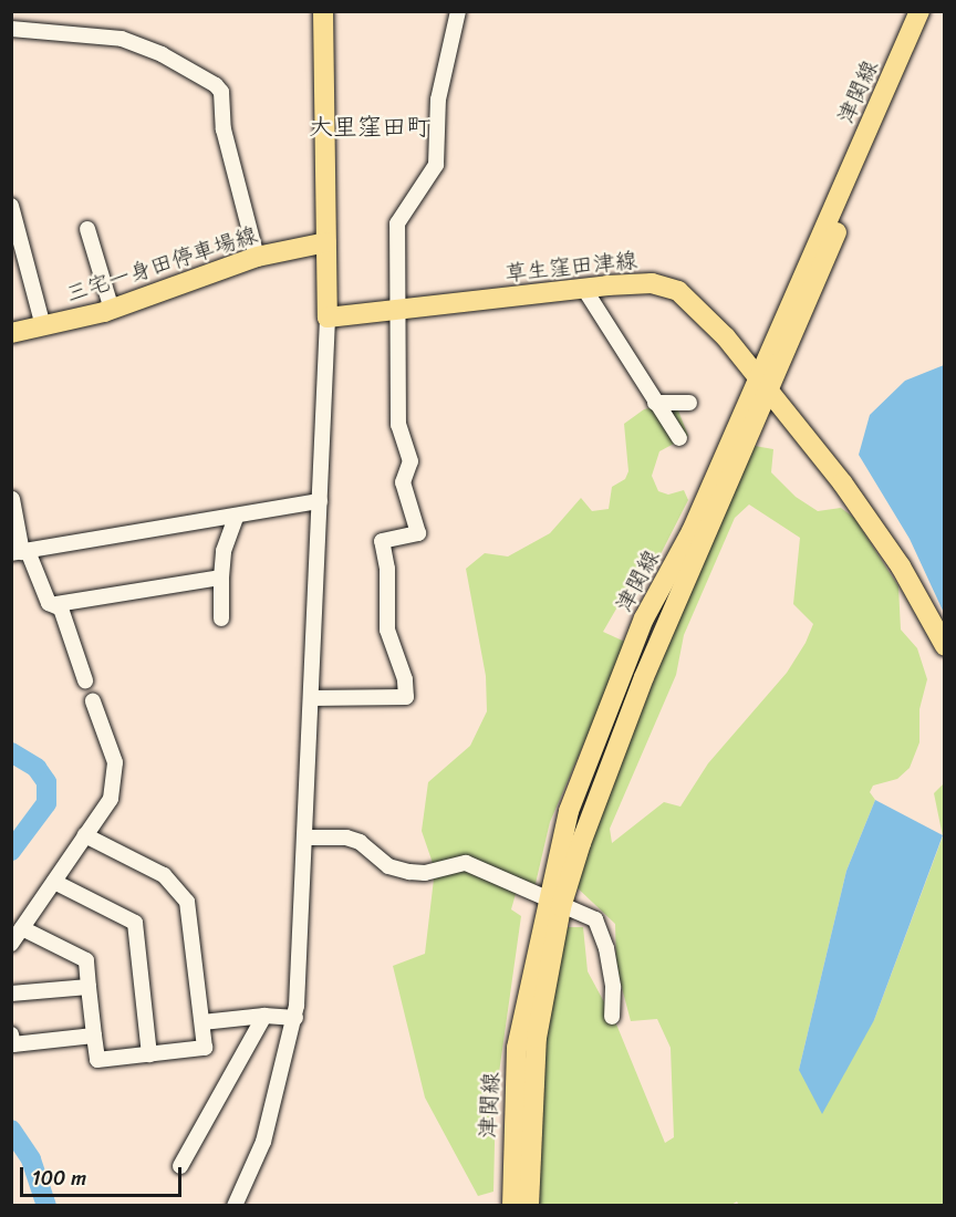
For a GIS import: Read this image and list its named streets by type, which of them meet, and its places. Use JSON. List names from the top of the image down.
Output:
{
  "streets": {
    "main road": ["津関線", "三宅一身田停車場線", "草生窪田津線"]
  },
  "crossings": [
    ["津関線", "草生窪田津線"]
  ],
  "districts": ["大里窪田町"],
  "scale_bar": "100 m"
}
